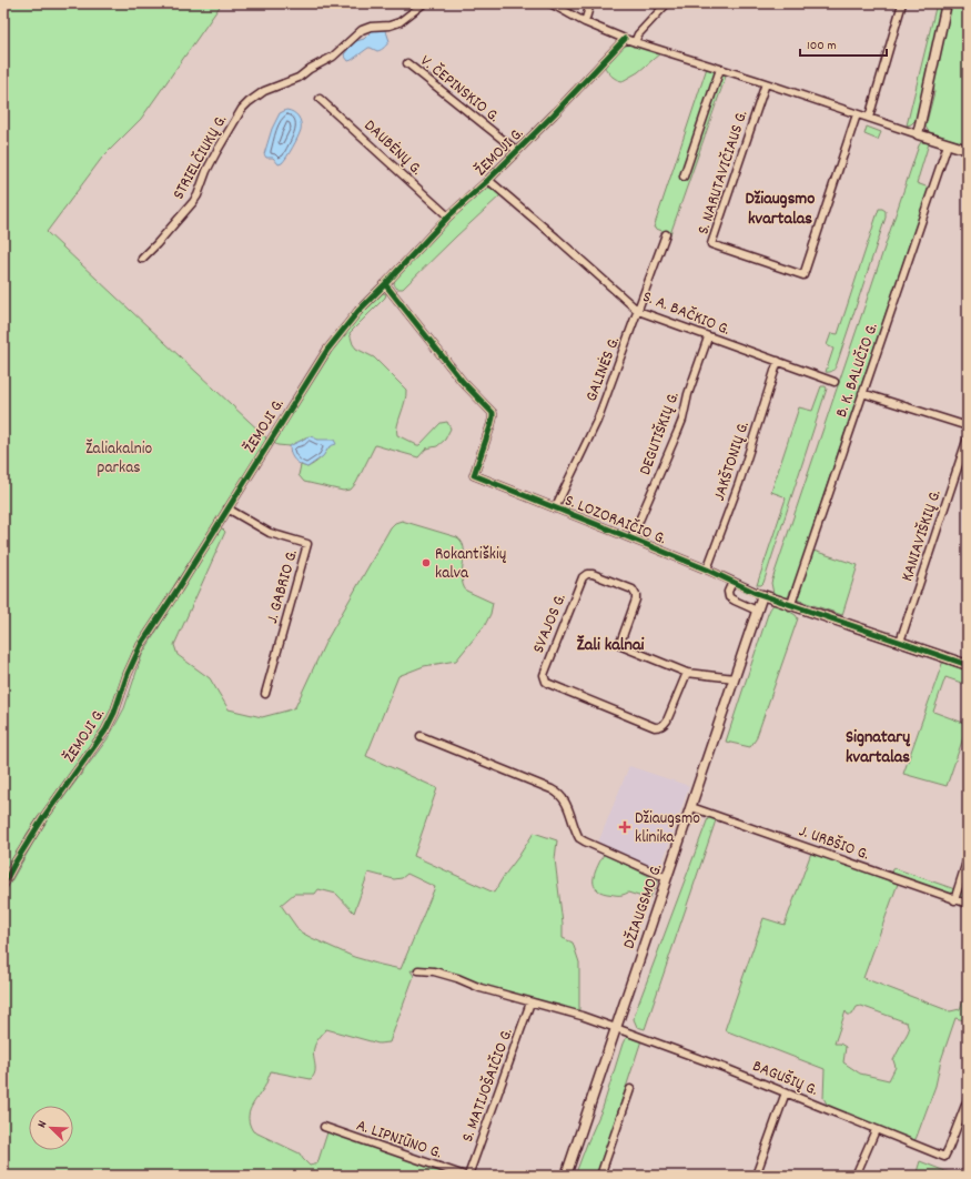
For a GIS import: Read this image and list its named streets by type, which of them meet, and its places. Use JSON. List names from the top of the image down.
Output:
{
  "streets": {
    "street": [
      "V. ČEPINSKIO G.",
      "DAUBĖNŲ G.",
      "ŽEMOJI G.",
      "STRIELČIUKŲ G.",
      "S. NARUTAVIČIAUS G.",
      "S. A. BAČKIO G.",
      "GALINĖS G.",
      "B. K. BALUČIO G.",
      "DEGUTIŠKIŲ G.",
      "JAKŠTONIŲ G.",
      "S. LOZORAIČIO G.",
      "KANIAVIŠKIŲ G.",
      "J. GABRIO G.",
      "SVAJOS G.",
      "J. URBŠIO G.",
      "DŽIAUGSMO G.",
      "BAGUŠIŲ G.",
      "S. MATIJOŠAIČIO G.",
      "A. LIPNIŪNO G."
    ]
  },
  "crossings": [
    ["V. ČEPINSKIO G.", "ŽEMOJI G."],
    ["DAUBĖNŲ G.", "ŽEMOJI G."],
    ["ŽEMOJI G.", "S. A. BAČKIO G."],
    ["ŽEMOJI G.", "S. LOZORAIČIO G."],
    ["ŽEMOJI G.", "J. GABRIO G."],
    ["S. A. BAČKIO G.", "GALINĖS G."],
    ["S. A. BAČKIO G.", "DEGUTIŠKIŲ G."],
    ["S. A. BAČKIO G.", "JAKŠTONIŲ G."],
    ["GALINĖS G.", "S. LOZORAIČIO G."],
    ["B. K. BALUČIO G.", "S. LOZORAIČIO G."],
    ["DEGUTIŠKIŲ G.", "S. LOZORAIČIO G."],
    ["JAKŠTONIŲ G.", "S. LOZORAIČIO G."],
    ["S. LOZORAIČIO G.", "KANIAVIŠKIŲ G."],
    ["S. LOZORAIČIO G.", "DŽIAUGSMO G."],
    ["SVAJOS G.", "DŽIAUGSMO G."],
    ["J. URBŠIO G.", "DŽIAUGSMO G."],
    ["DŽIAUGSMO G.", "BAGUŠIŲ G."],
    ["BAGUŠIŲ G.", "S. MATIJOŠAIČIO G."],
    ["S. MATIJOŠAIČIO G.", "A. LIPNIŪNO G."]
  ],
  "districts": ["Džiaugsmo kvartalas", "Žali kalnai", "Signatarų kvartalas"],
  "parks": ["Žaliakalnio parkas"],
  "places": {
    "other": ["Rokantiškių kalva"],
    "health": ["Džiaugsmo klinika"]
  },
  "scale_bar": "100 m",
  "north": "top left"
}
